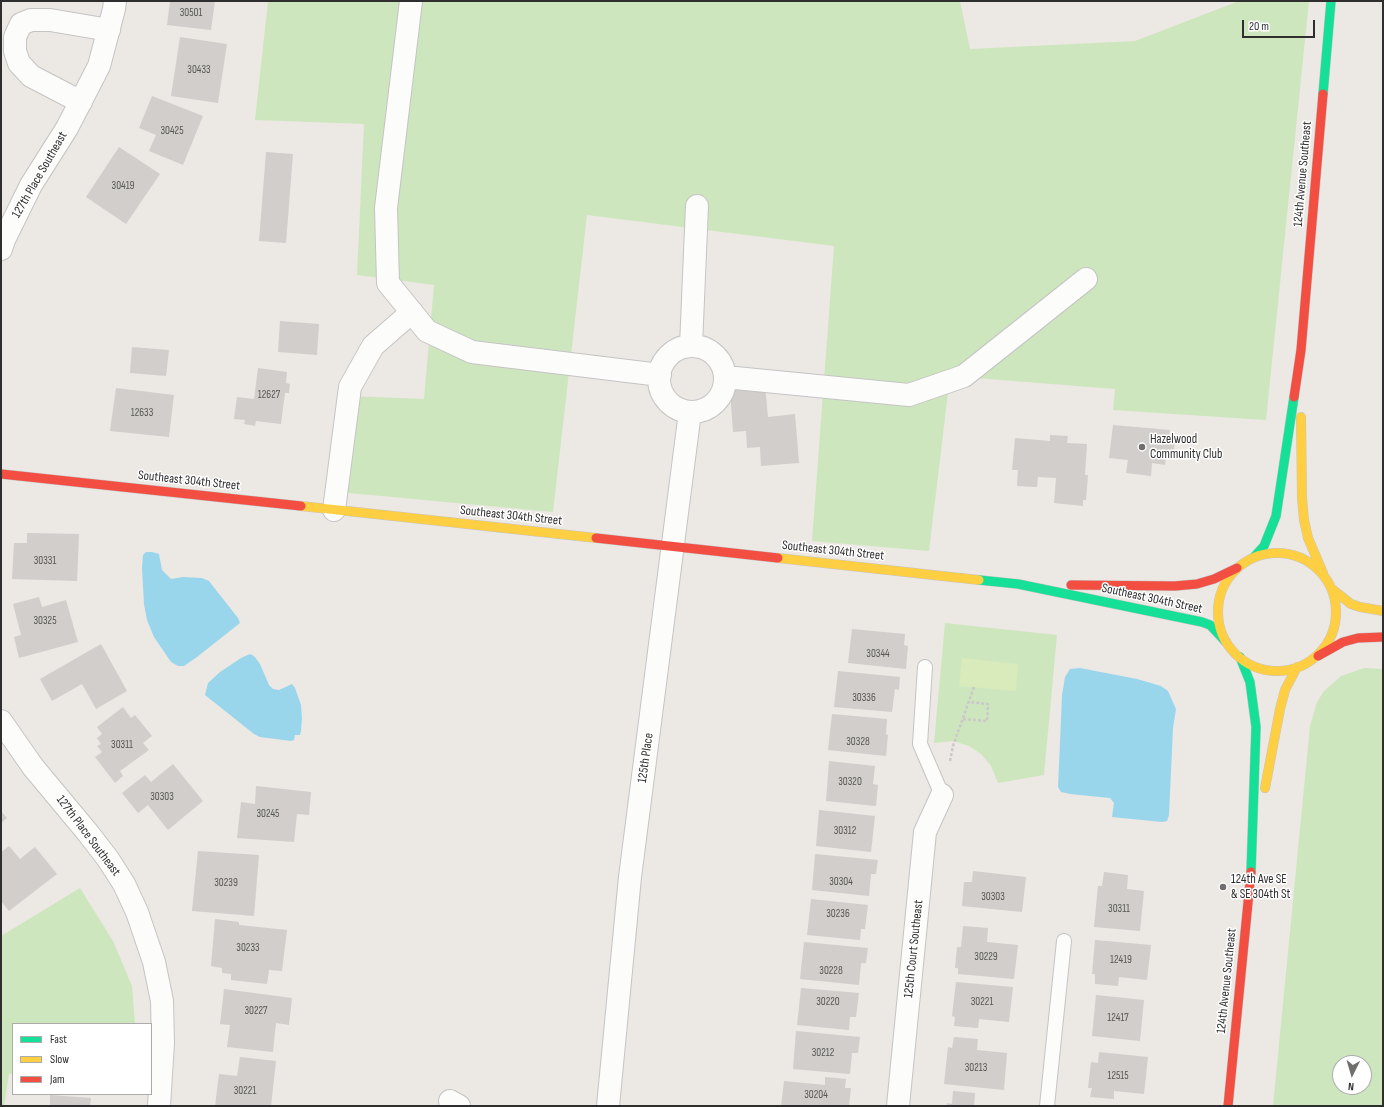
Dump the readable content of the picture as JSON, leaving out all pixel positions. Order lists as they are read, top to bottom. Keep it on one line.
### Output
{"streets":{"street":["124th Avenue Southeast","127th Place Southeast","Southeast 304th Street","125th Place","125th Court Southeast"]},"crossings":[["124th Avenue Southeast","Southeast 304th Street"],["Southeast 304th Street","125th Place"]],"places":["Hazelwood Community Club","124th Ave SE & SE 304th St"],"house_numbers":["30501","30433","30425","30419","12627","12633","30331","30325","30344","30336","30328","30311","30320","30303","30245","30312","30304","30239","30303","30311","30236","30233","30229","12419","30228","30220","30221","30227","12417","30212","30213","12515","30221","30204"],"legend":["Fast","Slow","Jam"],"scale_bar":"20 m","north":"bottom"}
